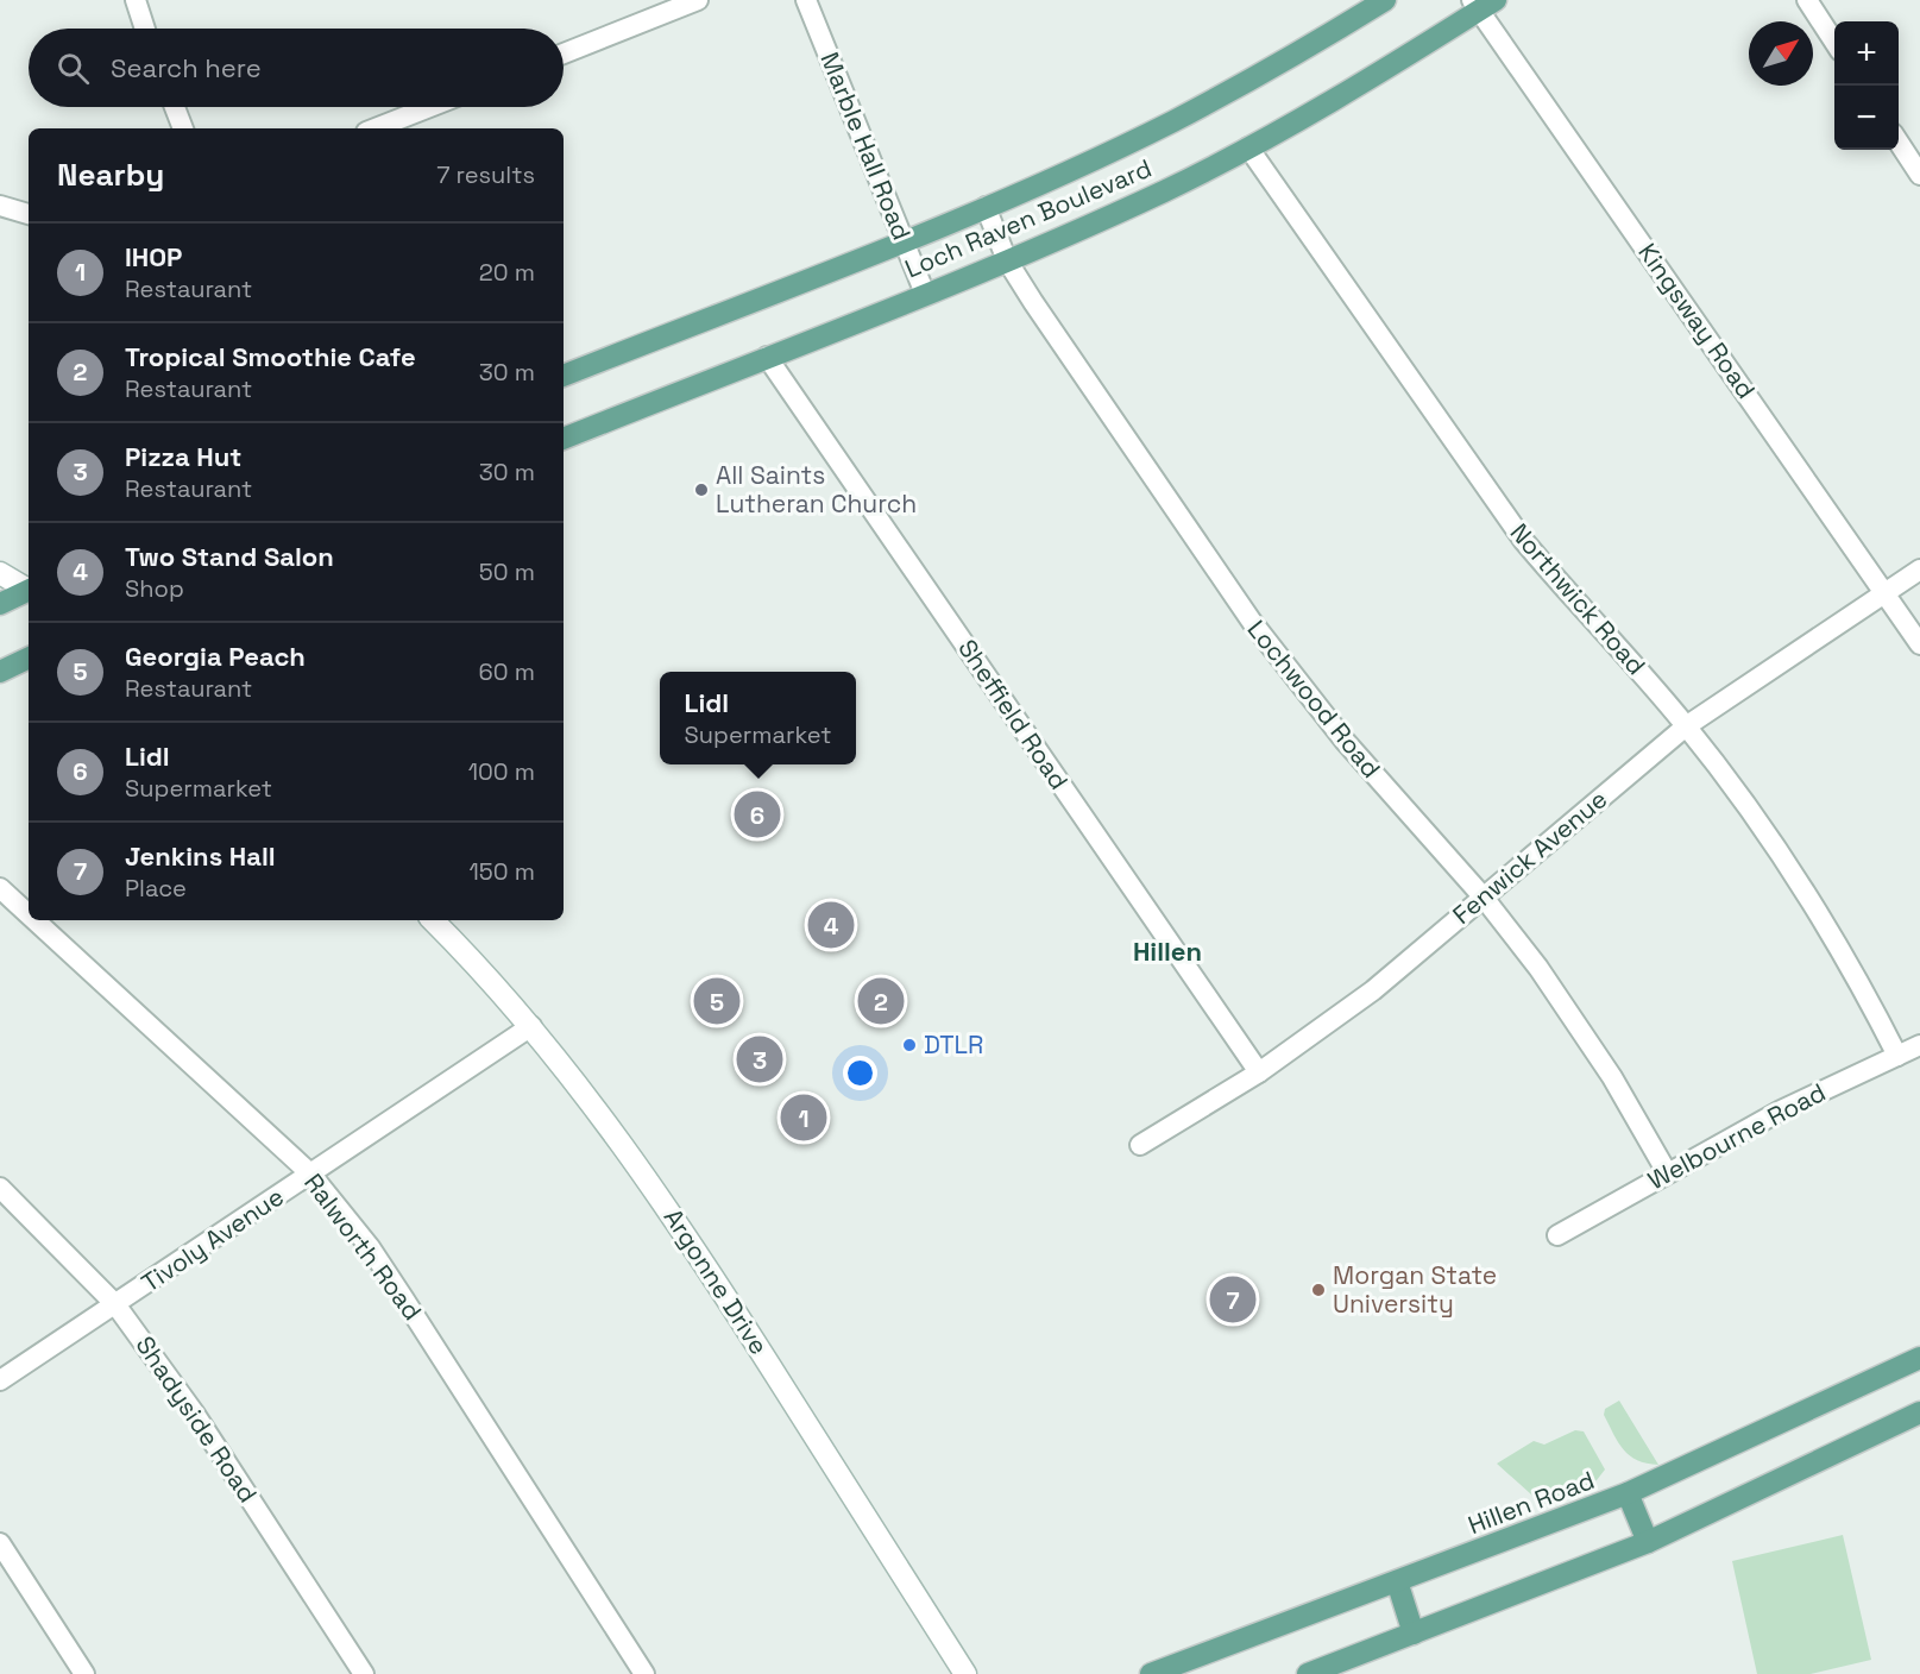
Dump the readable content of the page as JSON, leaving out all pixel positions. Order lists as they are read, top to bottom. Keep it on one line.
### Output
{"streets":{"main road":["Loch Raven Boulevard","Argonne Drive","Hillen Road"],"street":["Marble Hall Road","Kingsway Road","Northwick Road","Lochwood Road","Sheffield Road","Fenwick Avenue","Welbourne Road","Tivoly Avenue","Ralworth Road","Shadyside Road"]},"crossings":[["Marble Hall Road","Loch Raven Boulevard"],["Loch Raven Boulevard","Kingsway Road"],["Loch Raven Boulevard","Northwick Road"],["Loch Raven Boulevard","Lochwood Road"],["Loch Raven Boulevard","Sheffield Road"],["Kingsway Road","Fenwick Avenue"],["Northwick Road","Fenwick Avenue"],["Northwick Road","Welbourne Road"],["Lochwood Road","Fenwick Avenue"],["Lochwood Road","Welbourne Road"],["Sheffield Road","Fenwick Avenue"],["Tivoly Avenue","Ralworth Road"],["Tivoly Avenue","Argonne Drive"],["Tivoly Avenue","Shadyside Road"]],"districts":["Hillen"],"places":["All Saints Lutheran Church","DTLR","Morgan State University"],"north":"top right","page":{"map_buttons":["+","−"],"search":"Search here","heading":["Nearby","7 results"],"list":[{"mark":"1","name":"IHOP","note":"Restaurant","value":"20 m"},{"mark":"2","name":"Tropical Smoothie Cafe","note":"Restaurant","value":"30 m"},{"mark":"3","name":"Pizza Hut","note":"Restaurant","value":"30 m"},{"mark":"4","name":"Two Stand Salon","note":"Shop","value":"50 m"},{"mark":"5","name":"Georgia Peach","note":"Restaurant","value":"60 m"},{"mark":"6","name":"Lidl","note":"Supermarket","value":"100 m"},{"mark":"7","name":"Jenkins Hall","note":"Place","value":"150 m"}],"popup":["Lidl","Supermarket"],"pins":["6","4","2","5","3","1","7"]}}
